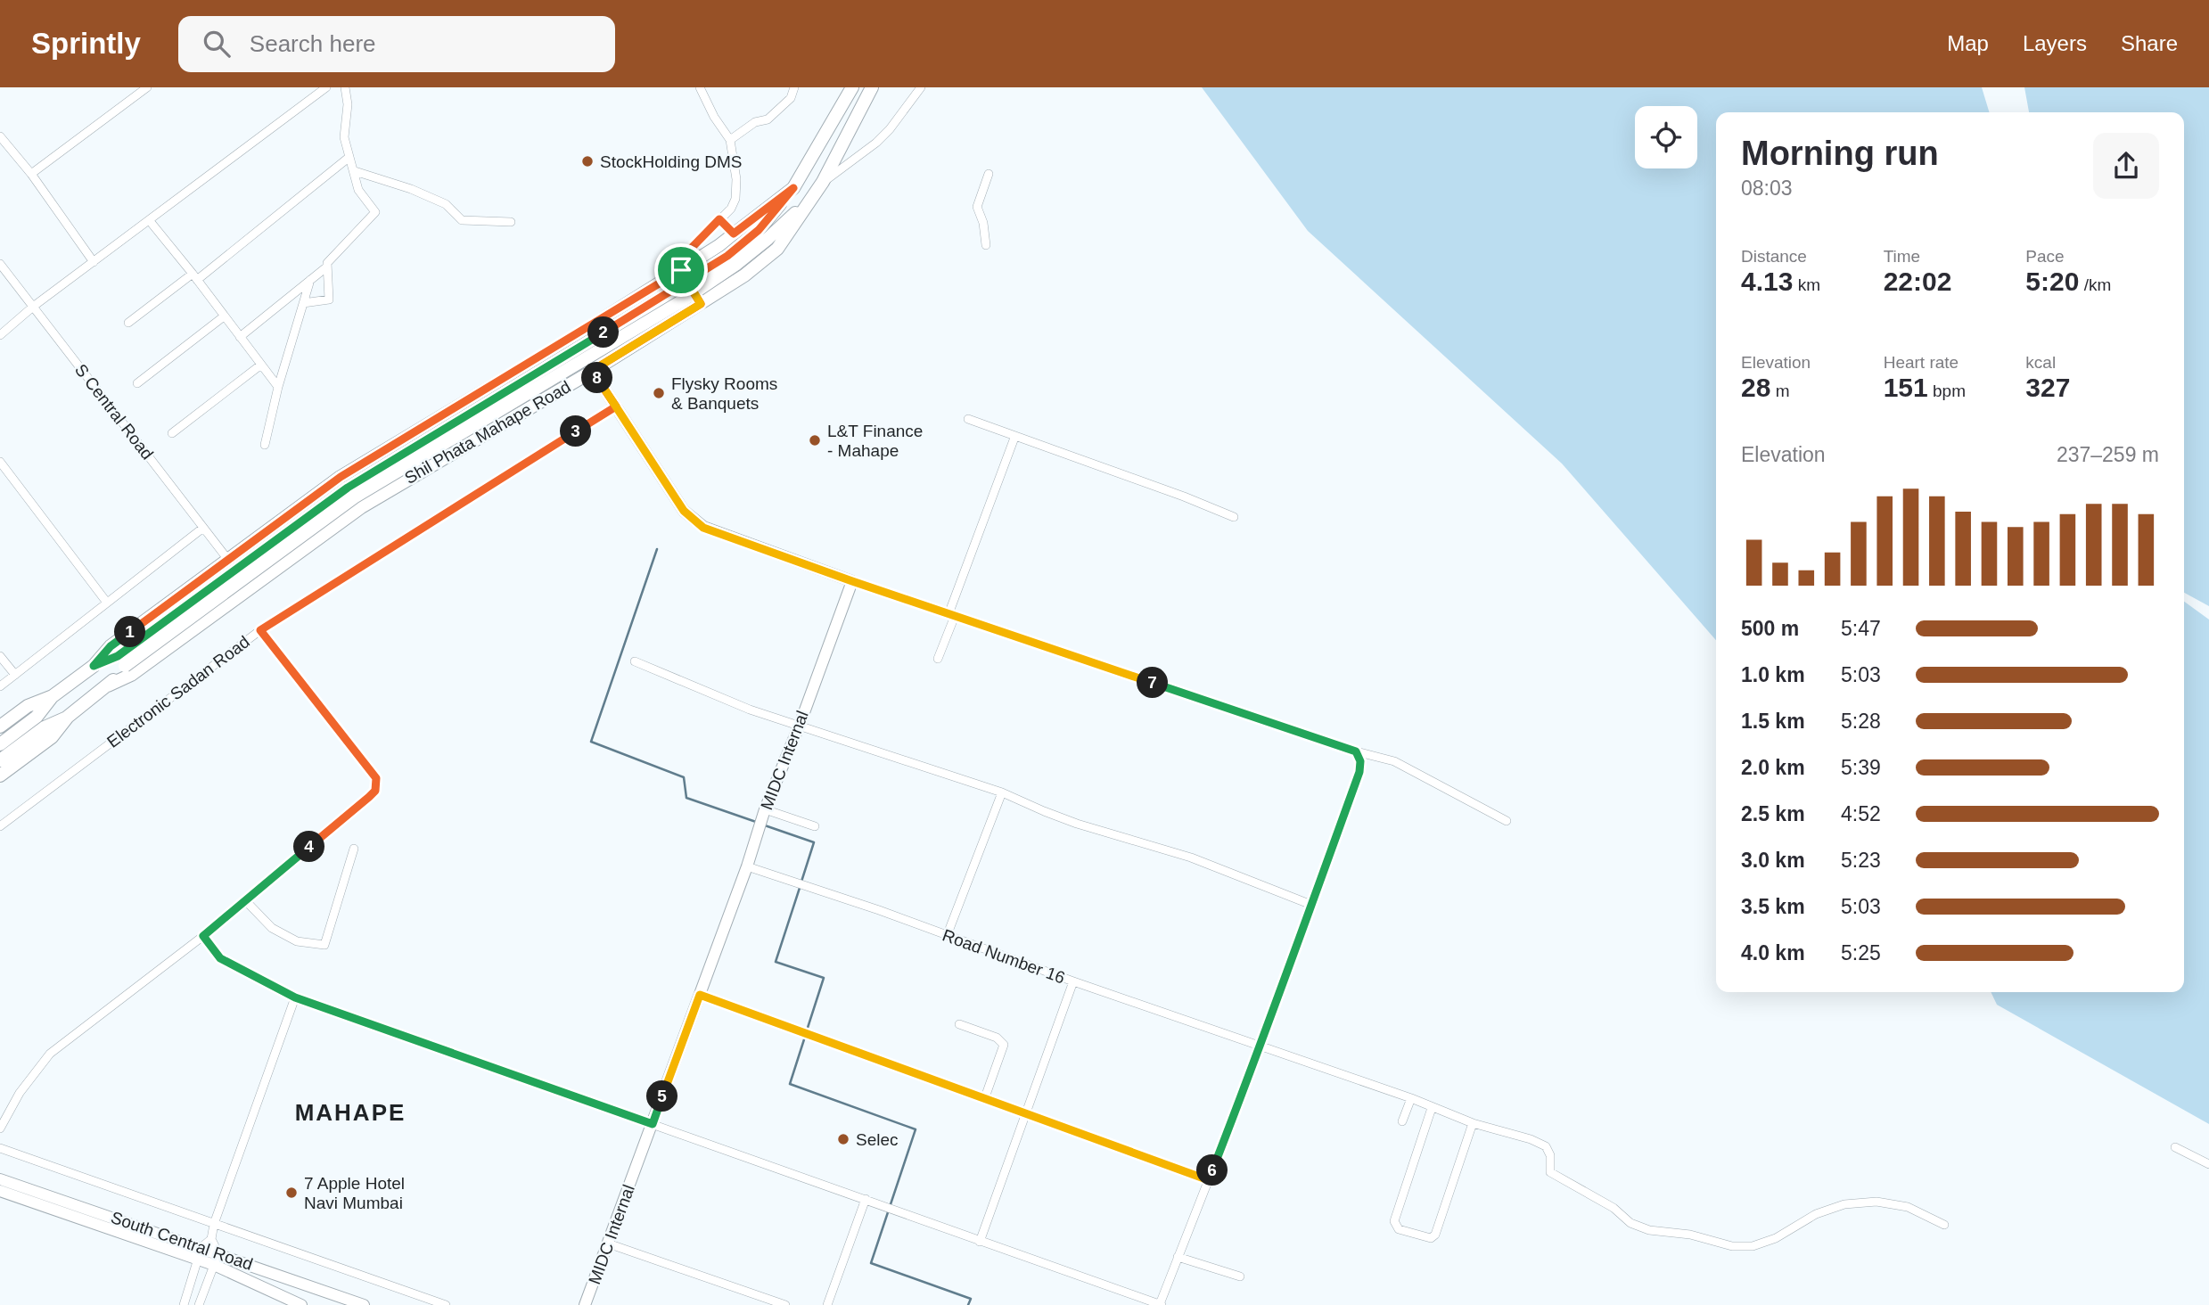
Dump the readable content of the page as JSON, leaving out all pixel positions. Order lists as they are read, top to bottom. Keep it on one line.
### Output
{"streets":{"main road":["Shil Phata Mahape Road"],"street":["S Central Road","Electronic Sadan Road","MIDC Internal","Road Number 16","South Central Road"]},"crossings":[["S Central Road","Shil Phata Mahape Road"],["MIDC Internal","Road Number 16"]],"districts":["MAHAPE"],"places":["StockHolding DMS","Flysky Rooms & Banquets","L&T Finance - Mahape","Selec","7 Apple Hotel Navi Mumbai"],"page":{"header":"Sprintly","search":"Search here","nav":["Map","Layers","Share"],"heading":["Morning run","08:03"],"stats":[["Distance","4.13 km"],["Time","22:02"],["Pace","5:20 /km"],["Elevation","28 m"],["Heart rate","151 bpm"],["kcal","327"]],"pins":["2","8","3","1","7","4","5","6"],"chart":["Elevation","237–259 m"],"list":[{"name":"500 m","note":"5:47"},{"name":"1.0 km","note":"5:03"},{"name":"1.5 km","note":"5:28"},{"name":"2.0 km","note":"5:39"},{"name":"2.5 km","note":"4:52"},{"name":"3.0 km","note":"5:23"},{"name":"3.5 km","note":"5:03"},{"name":"4.0 km","note":"5:25"}]}}
